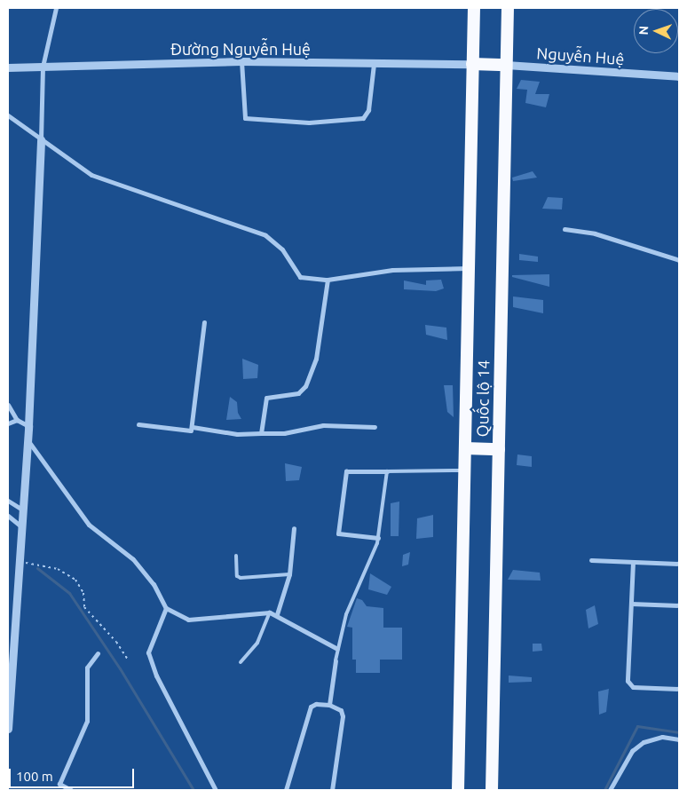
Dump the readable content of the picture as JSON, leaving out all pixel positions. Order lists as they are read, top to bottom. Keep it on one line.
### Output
{"streets":{"highway":["Quốc lộ 14"],"street":["Đường Nguyễn Huệ","Nguyễn Huệ"]},"crossings":[["Đường Nguyễn Huệ","Quốc lộ 14"],["Nguyễn Huệ","Quốc lộ 14"]],"scale_bar":"100 m","north":"left"}
